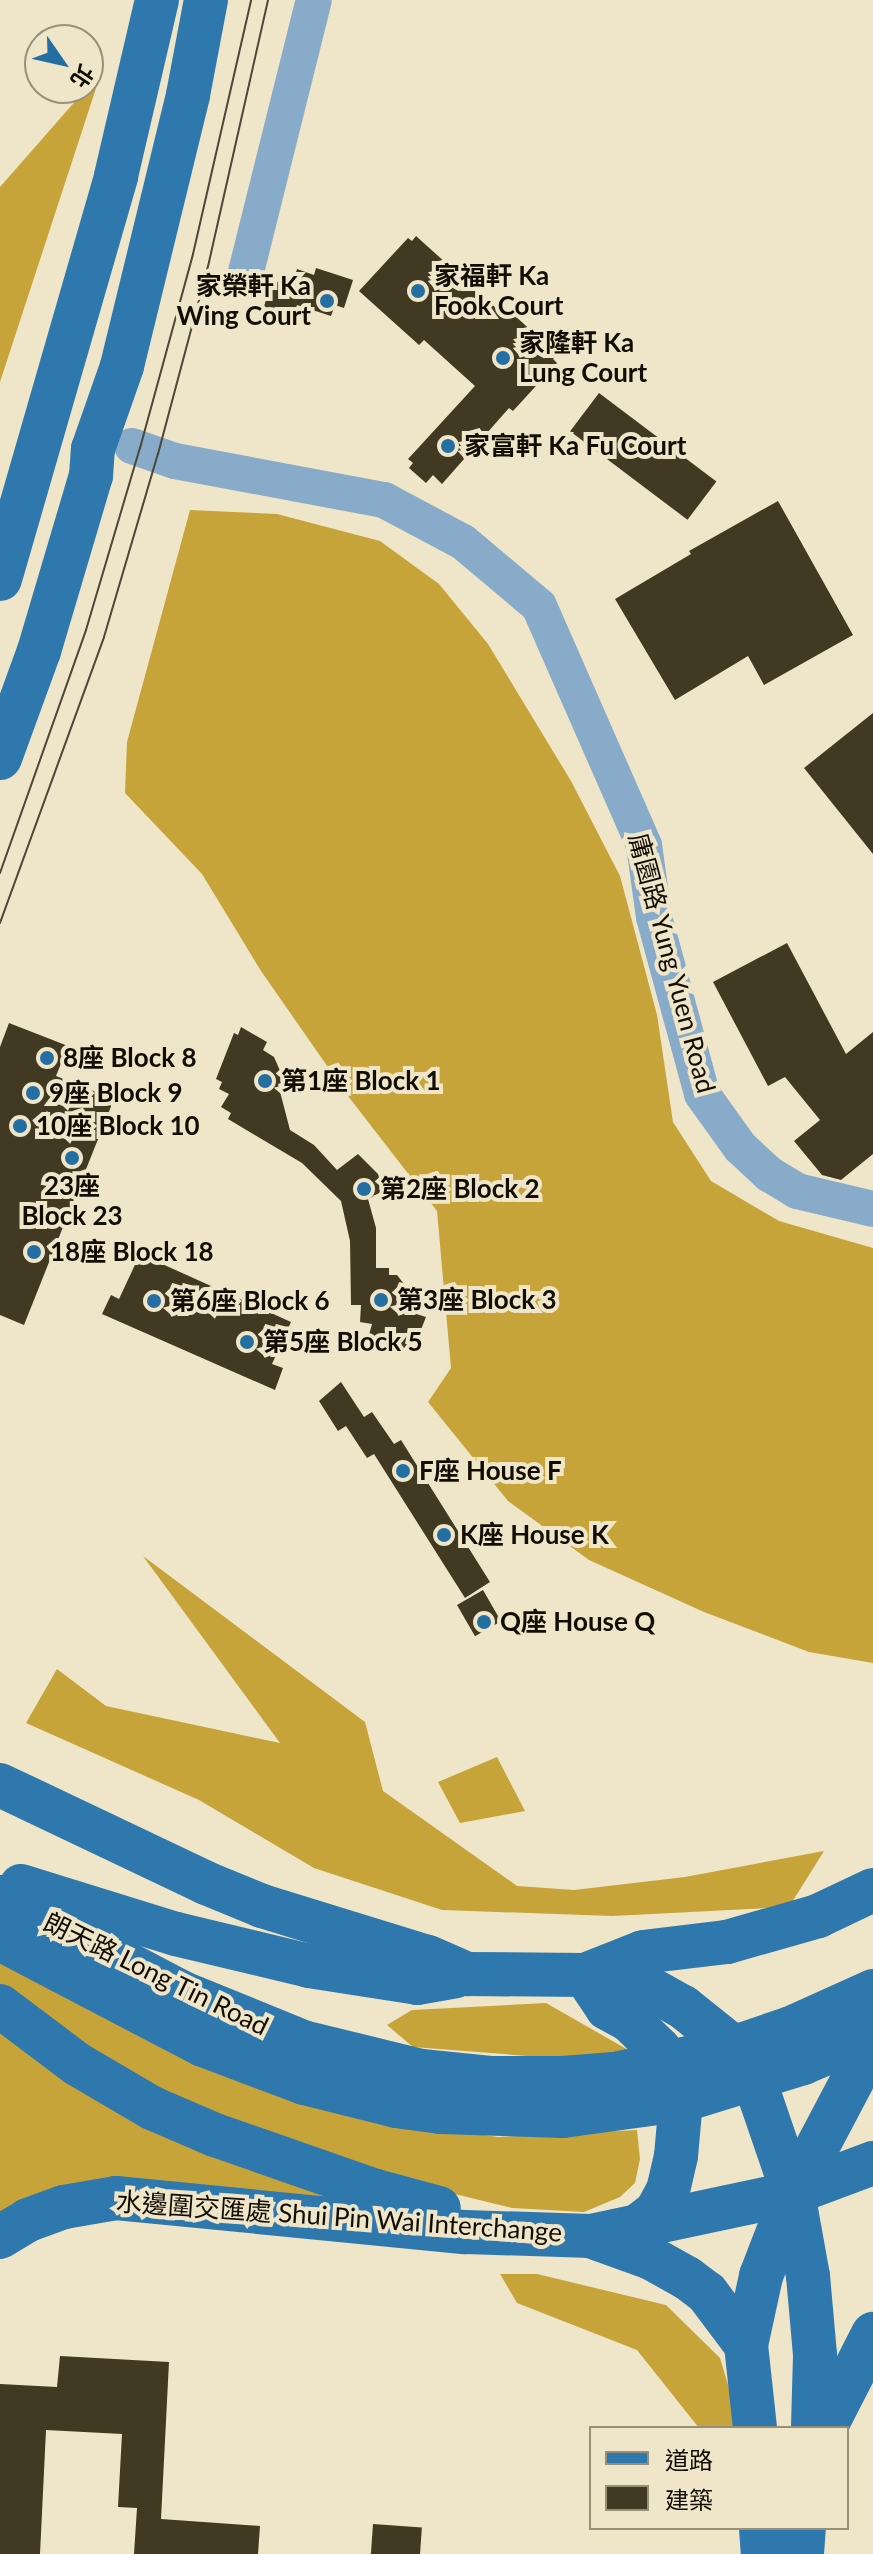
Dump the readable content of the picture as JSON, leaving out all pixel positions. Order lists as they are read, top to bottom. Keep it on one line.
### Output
{"streets":{"main road":["朗天路 Long Tin Road","水邊圍交匯處 Shui Pin Wai Interchange"],"street":["庸園路 Yung Yuen Road"]},"places":["家福軒 Ka Fook Court","家榮軒 Ka Wing Court","家隆軒 Ka Lung Court","家富軒 Ka Fu Court","8座 Block 8","第1座 Block 1","9座 Block 9","10座 Block 10","23座 Block 23","第2座 Block 2","18座 Block 18","第3座 Block 3","第6座 Block 6","第5座 Block 5","F座 House F","K座 House K","Q座 House Q"],"legend":["道路","建築"],"north":"bottom right"}
